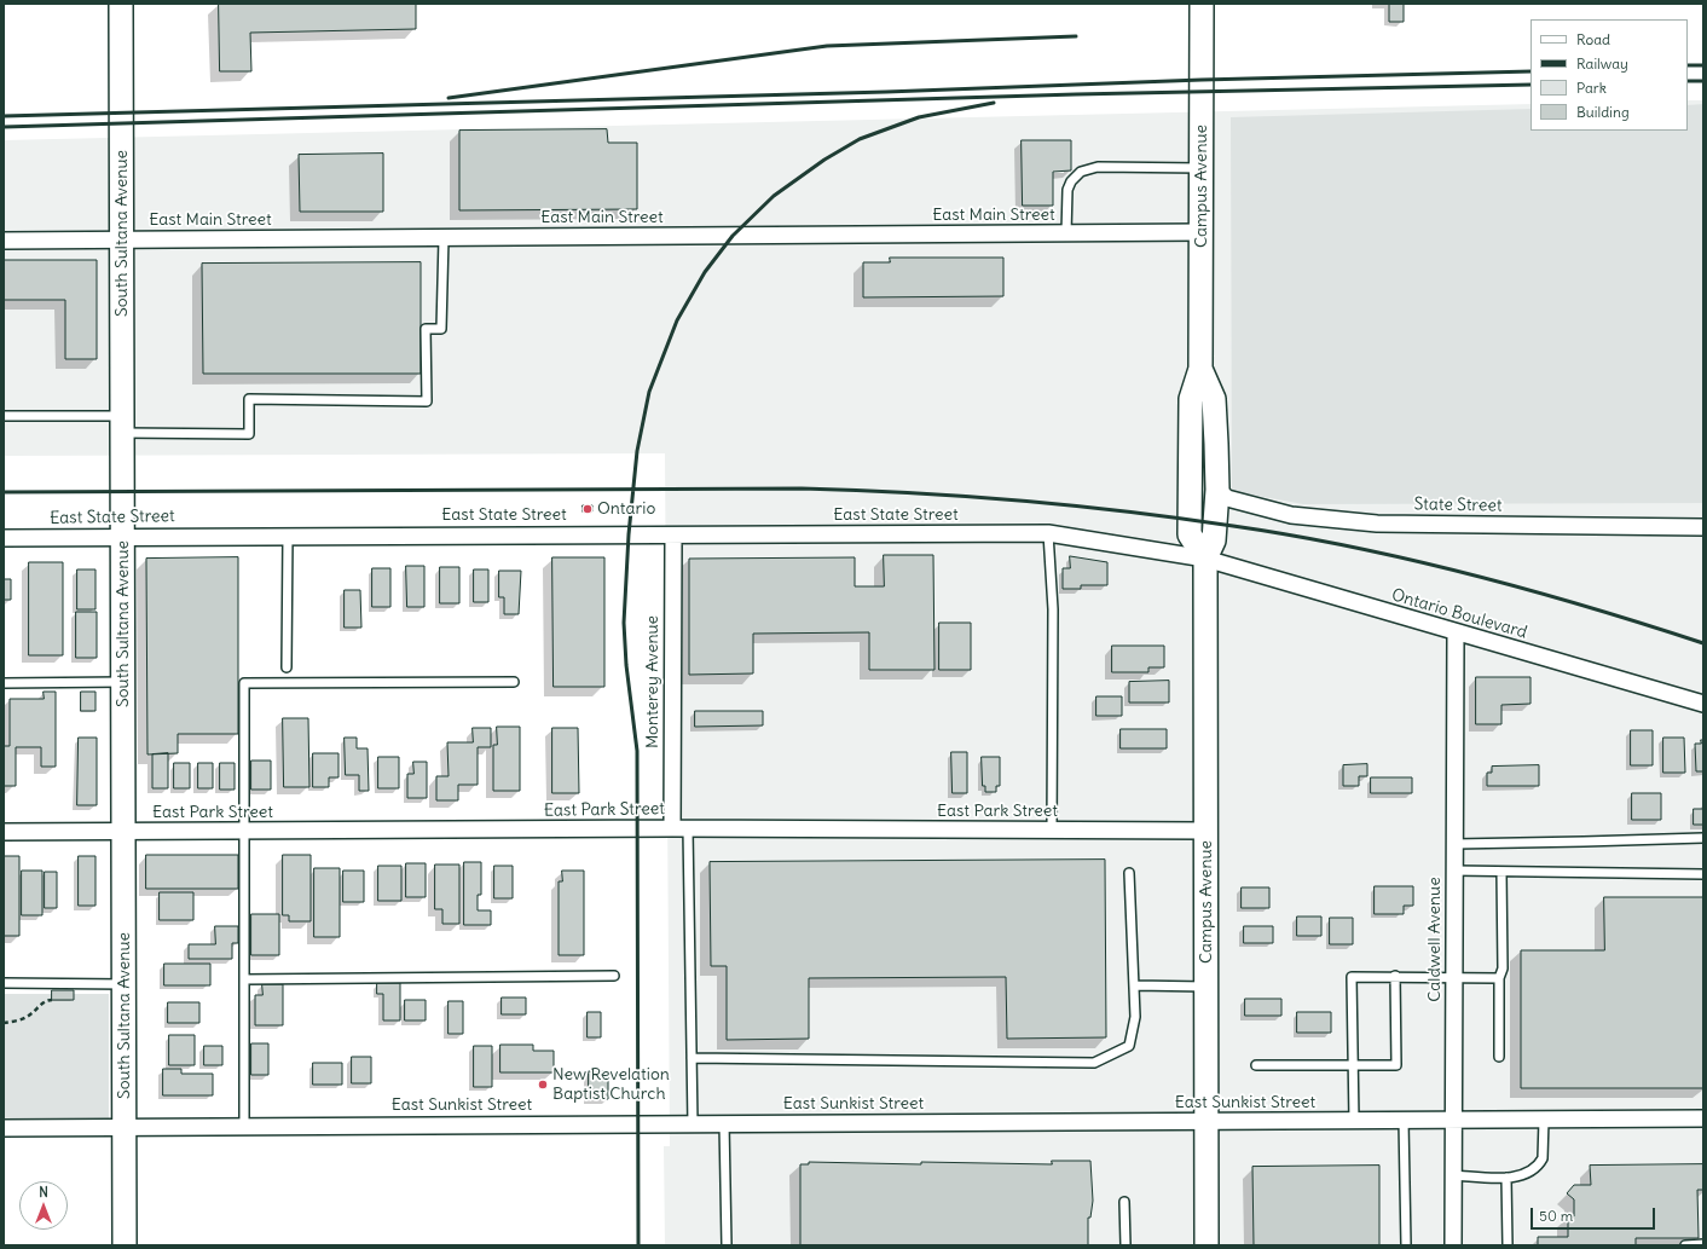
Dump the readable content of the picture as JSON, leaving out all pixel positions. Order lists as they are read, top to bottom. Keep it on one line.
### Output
{"streets":{"street":["Campus Avenue","East Main Street","South Sultana Avenue","State Street","East State Street","Ontario Boulevard","Monterey Avenue","East Park Street","Caldwell Avenue","East Sunkist Street"]},"crossings":[["Campus Avenue","East Main Street"],["Campus Avenue","State Street"],["Campus Avenue","East State Street"],["Campus Avenue","Ontario Boulevard"],["Campus Avenue","East Park Street"],["Campus Avenue","East Sunkist Street"],["East Main Street","South Sultana Avenue"],["South Sultana Avenue","East State Street"],["South Sultana Avenue","East Park Street"],["South Sultana Avenue","East Sunkist Street"],["East State Street","Ontario Boulevard"],["East State Street","Monterey Avenue"],["Ontario Boulevard","Caldwell Avenue"],["Monterey Avenue","East Park Street"],["Caldwell Avenue","East Sunkist Street"]],"places":["Ontario","New Revelation Baptist Church"],"legend":["Road","Railway","Park","Building"],"scale_bar":"50 m","north":"top"}
